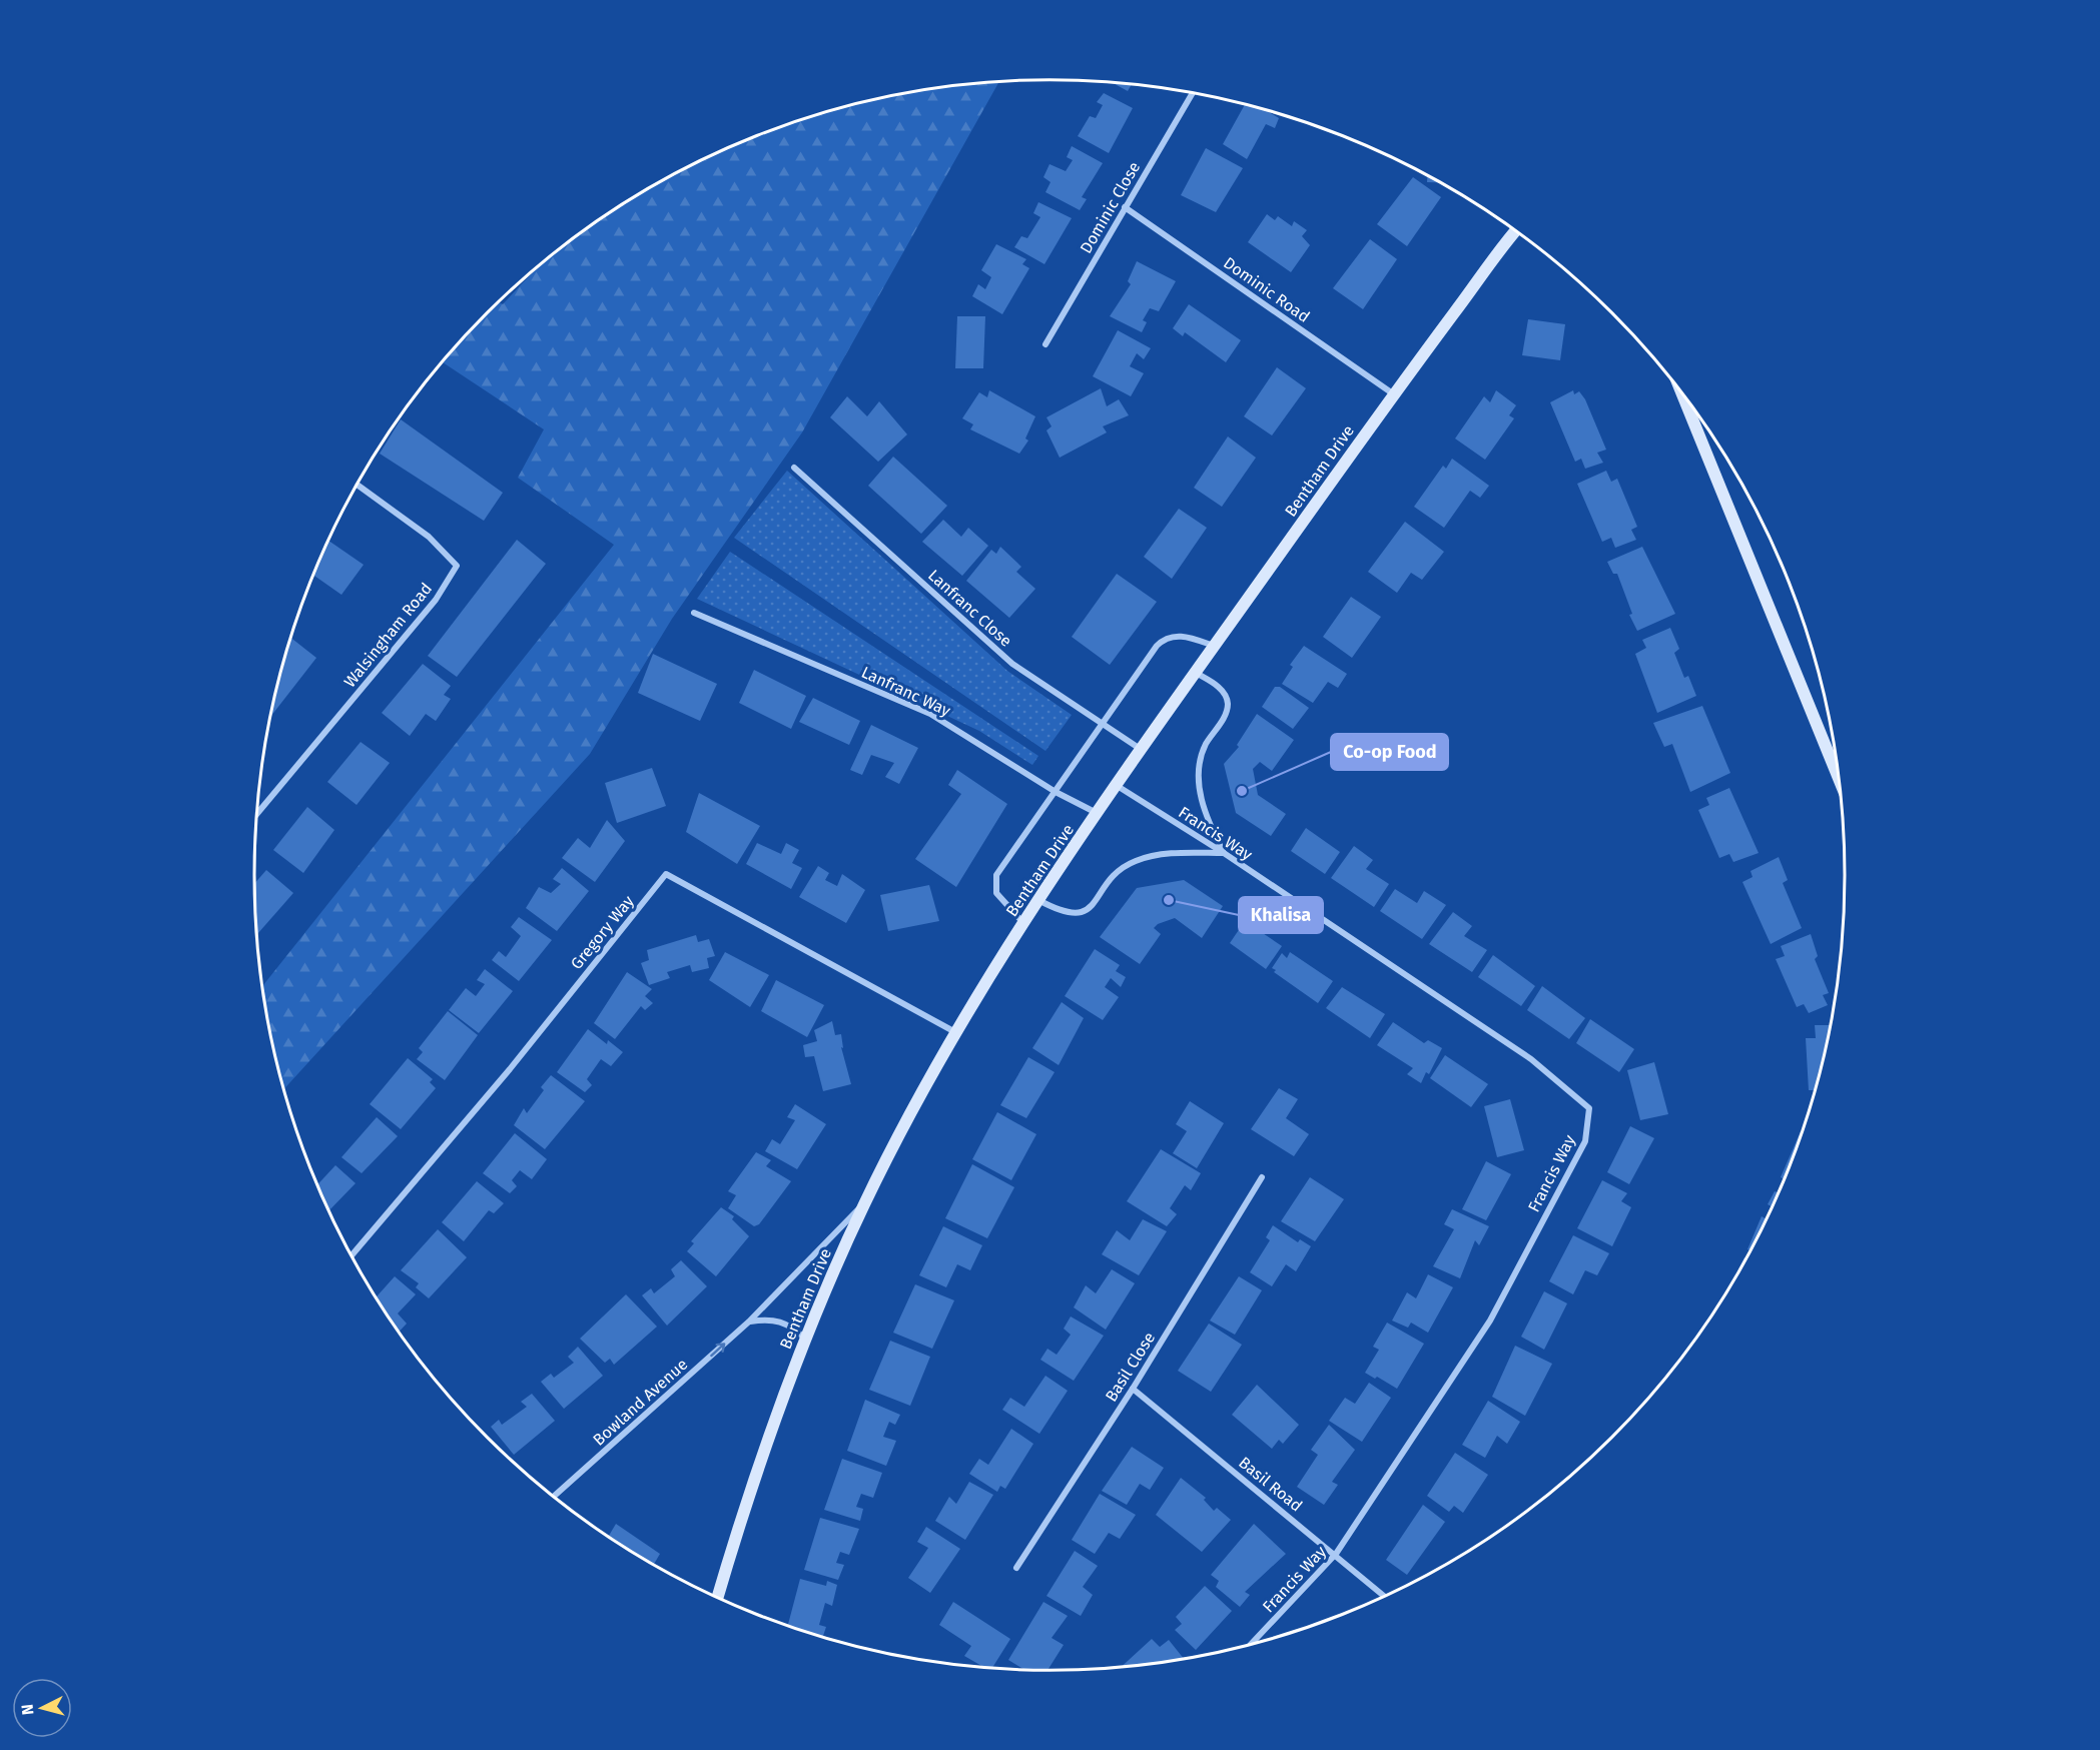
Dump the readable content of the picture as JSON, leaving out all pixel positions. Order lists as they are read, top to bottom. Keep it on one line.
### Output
{"streets":{"street":["Dominic Close","Dominic Road","Bentham Drive","Lanfranc Close","Walsingham Road","Lanfranc Way","Francis Way","Gregory Way","Basil Close","Bowland Avenue","Basil Road"]},"crossings":[["Dominic Close","Dominic Road"],["Dominic Road","Bentham Drive"],["Bentham Drive","Lanfranc Close"],["Bentham Drive","Lanfranc Way"],["Bentham Drive","Francis Way"],["Bentham Drive","Gregory Way"],["Bentham Drive","Bowland Avenue"],["Francis Way","Basil Road"],["Basil Close","Basil Road"]],"one_way":["Bowland Avenue"],"places":["Co-op Food","Khalisa"],"north":"left"}
